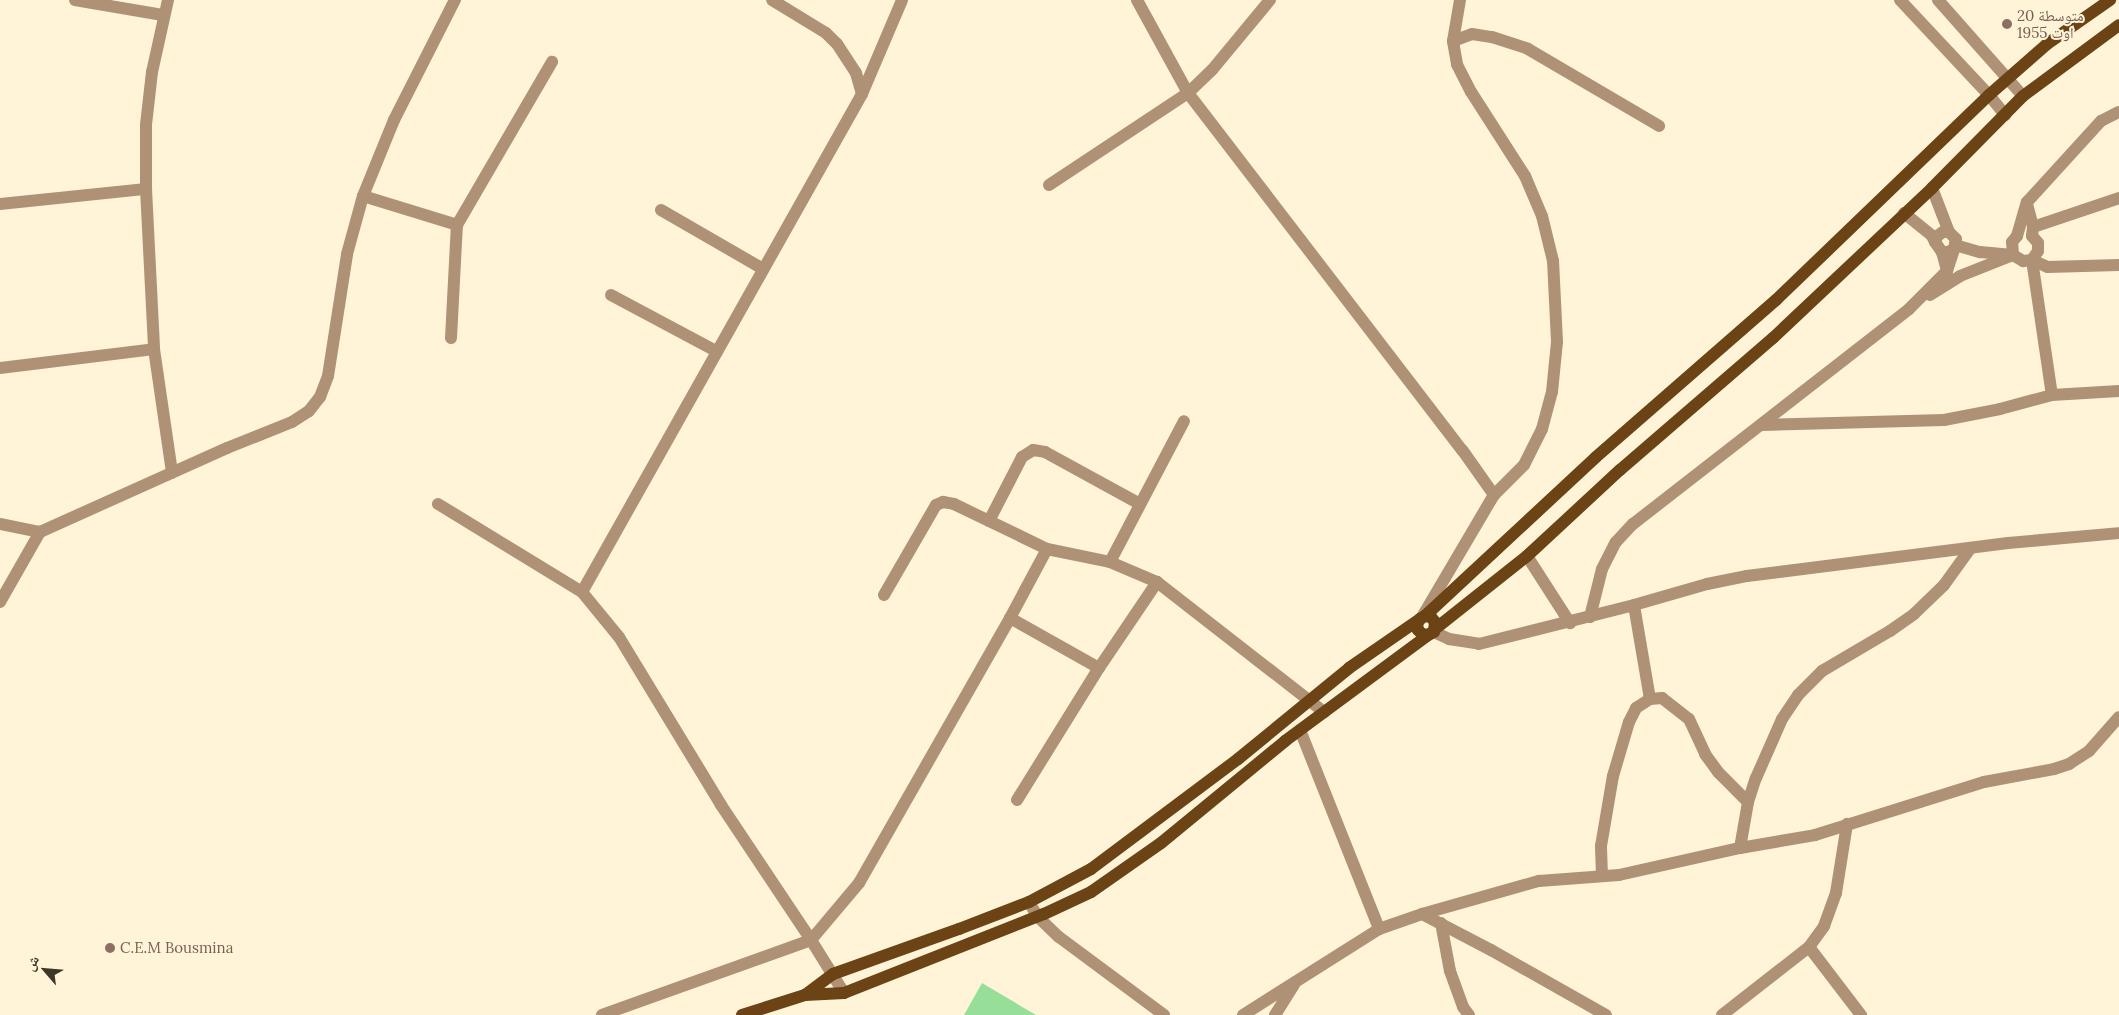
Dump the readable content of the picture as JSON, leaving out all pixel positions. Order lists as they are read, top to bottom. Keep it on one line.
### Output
{"places":["متوسطة 20 اوت 1955","C.E.M Bousmina"],"north":"top left"}
